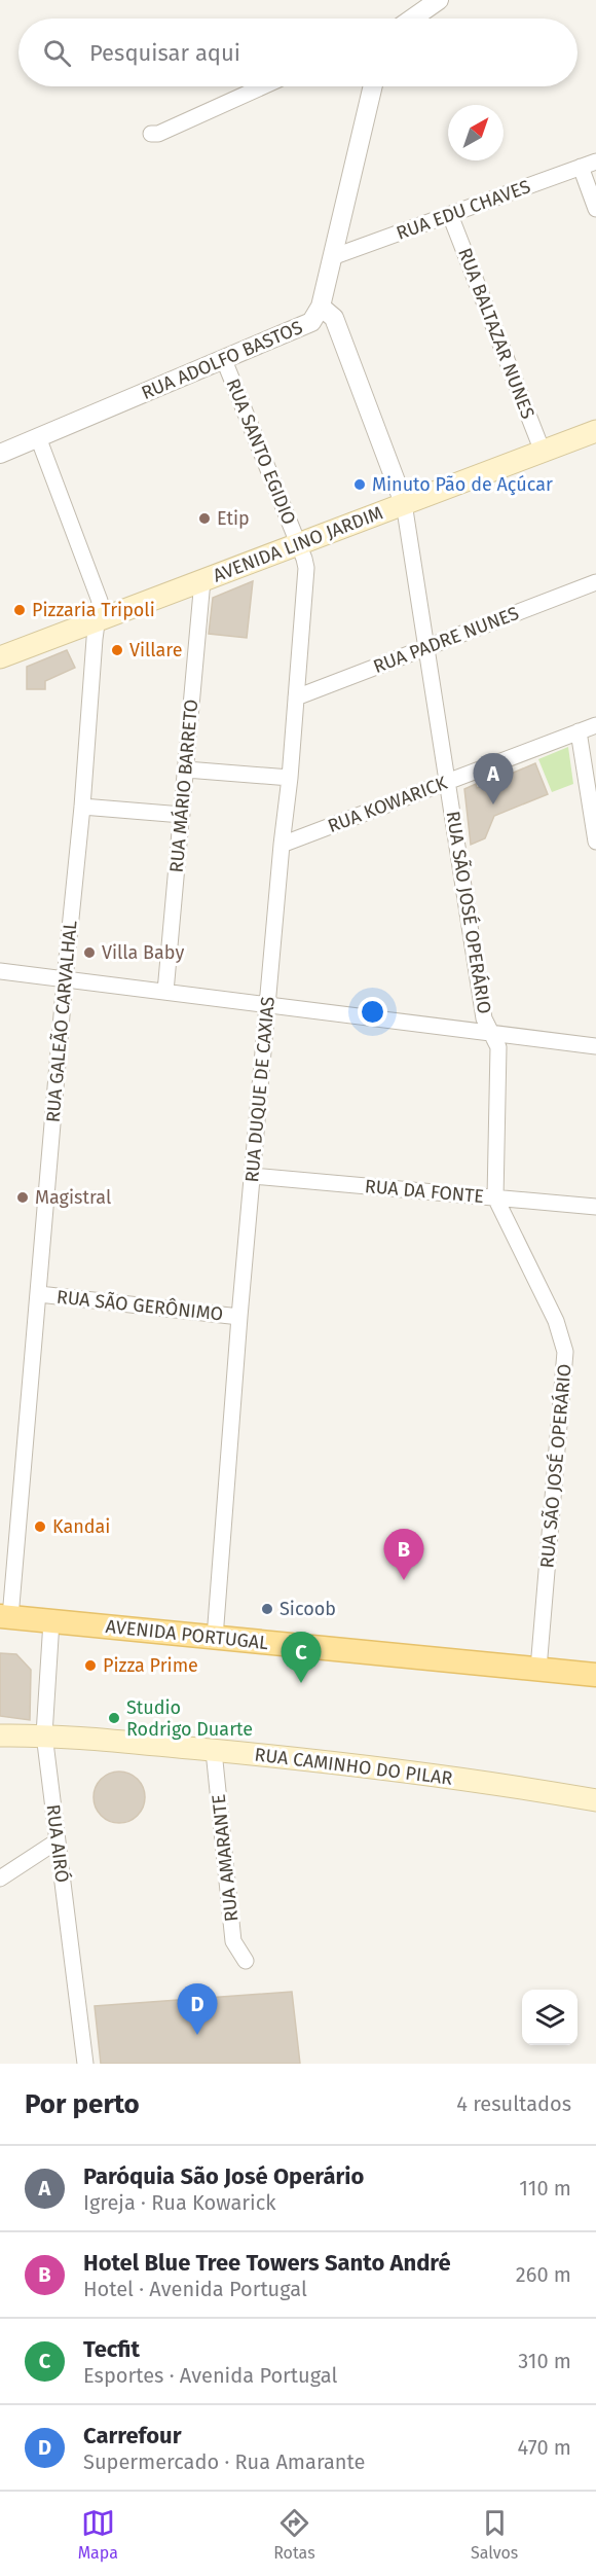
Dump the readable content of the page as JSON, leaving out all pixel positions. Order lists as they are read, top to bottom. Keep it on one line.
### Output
{"streets":{"main road":["AVENIDA LINO JARDIM","AVENIDA PORTUGAL","RUA CAMINHO DO PILAR"],"street":["RUA EDU CHAVES","RUA BALTAZAR NUNES","RUA ADOLFO BASTOS","RUA SANTO EGIDIO","RUA PADRE NUNES","RUA MÁRIO BARRETO","RUA KOWARICK","RUA SÃO JOSÉ OPERÁRIO","RUA GALEÃO CARVALHAL","RUA DUQUE DE CAXIAS","RUA DA FONTE","RUA SÃO GERÔNIMO","RUA AIRÓ","RUA AMARANTE"]},"crossings":[["RUA EDU CHAVES","RUA BALTAZAR NUNES"],["RUA EDU CHAVES","RUA ADOLFO BASTOS"],["RUA BALTAZAR NUNES","AVENIDA LINO JARDIM"],["RUA ADOLFO BASTOS","RUA SANTO EGIDIO"],["RUA ADOLFO BASTOS","RUA SÃO JOSÉ OPERÁRIO"],["RUA ADOLFO BASTOS","RUA GALEÃO CARVALHAL"],["RUA SANTO EGIDIO","AVENIDA LINO JARDIM"],["RUA SANTO EGIDIO","RUA DUQUE DE CAXIAS"],["AVENIDA LINO JARDIM","RUA MÁRIO BARRETO"],["AVENIDA LINO JARDIM","RUA SÃO JOSÉ OPERÁRIO"],["AVENIDA LINO JARDIM","RUA GALEÃO CARVALHAL"],["AVENIDA LINO JARDIM","RUA DUQUE DE CAXIAS"],["RUA PADRE NUNES","RUA SÃO JOSÉ OPERÁRIO"],["RUA PADRE NUNES","RUA DUQUE DE CAXIAS"],["RUA KOWARICK","RUA SÃO JOSÉ OPERÁRIO"],["RUA KOWARICK","RUA DUQUE DE CAXIAS"],["RUA SÃO JOSÉ OPERÁRIO","RUA DA FONTE"],["RUA SÃO JOSÉ OPERÁRIO","AVENIDA PORTUGAL"],["RUA GALEÃO CARVALHAL","RUA SÃO GERÔNIMO"],["RUA GALEÃO CARVALHAL","AVENIDA PORTUGAL"],["RUA DUQUE DE CAXIAS","RUA DA FONTE"],["RUA DUQUE DE CAXIAS","RUA SÃO GERÔNIMO"],["RUA DUQUE DE CAXIAS","AVENIDA PORTUGAL"],["AVENIDA PORTUGAL","RUA AIRÓ"],["RUA CAMINHO DO PILAR","RUA AIRÓ"],["RUA CAMINHO DO PILAR","RUA AMARANTE"]],"places":["Minuto Pão de Açúcar","Etip","Pizzaria Tripoli","Villare","Villa Baby","Magistral","Kandai","Sicoob","Pizza Prime","Studio Rodrigo Duarte"],"north":"top right","page":{"search":"Pesquisar aqui","pins":["A","B","C","D"],"heading":["Por perto","4 resultados"],"list":[{"mark":"A","name":"Paróquia São José Operário","note":"Igreja · Rua Kowarick","value":"110 m"},{"mark":"B","name":"Hotel Blue Tree Towers Santo André","note":"Hotel · Avenida Portugal","value":"260 m"},{"mark":"C","name":"Tecfit","note":"Esportes · Avenida Portugal","value":"310 m"},{"mark":"D","name":"Carrefour","note":"Supermercado · Rua Amarante","value":"470 m"}],"nav":["Mapa","Rotas","Salvos"]}}
